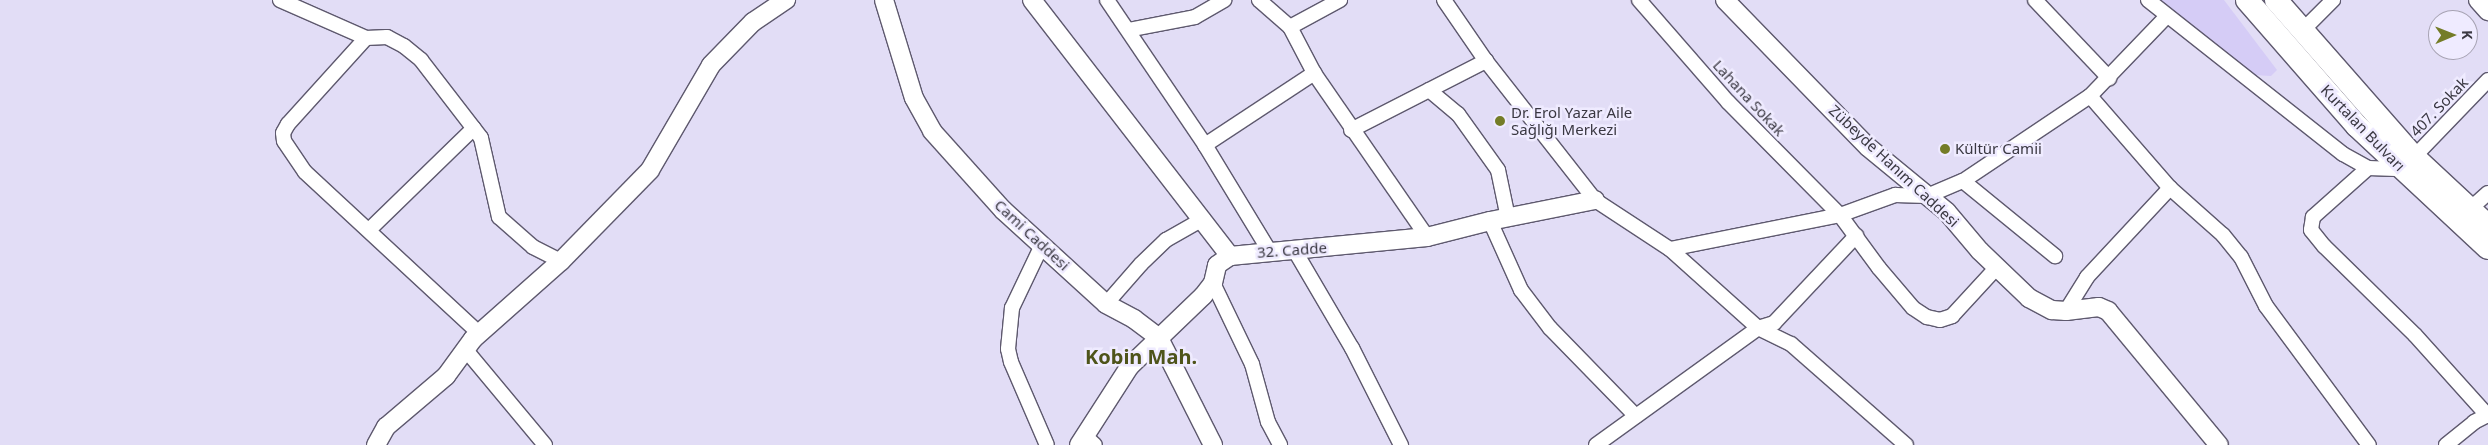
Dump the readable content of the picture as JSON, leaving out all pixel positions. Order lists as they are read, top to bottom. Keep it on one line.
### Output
{"streets":{"highway":["Kurtalan Bulvarı"],"street":["Lahana Sokak","407. Sokak","Zübeyde Hanım Caddesi","Cami Caddesi","32. Cadde"]},"crossings":[["Lahana Sokak","Zübeyde Hanım Caddesi"],["407. Sokak","Kurtalan Bulvarı"]],"districts":["Kobin Mah."],"places":["Dr. Erol Yazar Aile Sağlığı Merkezi","Kültür Camii"],"north":"right"}
